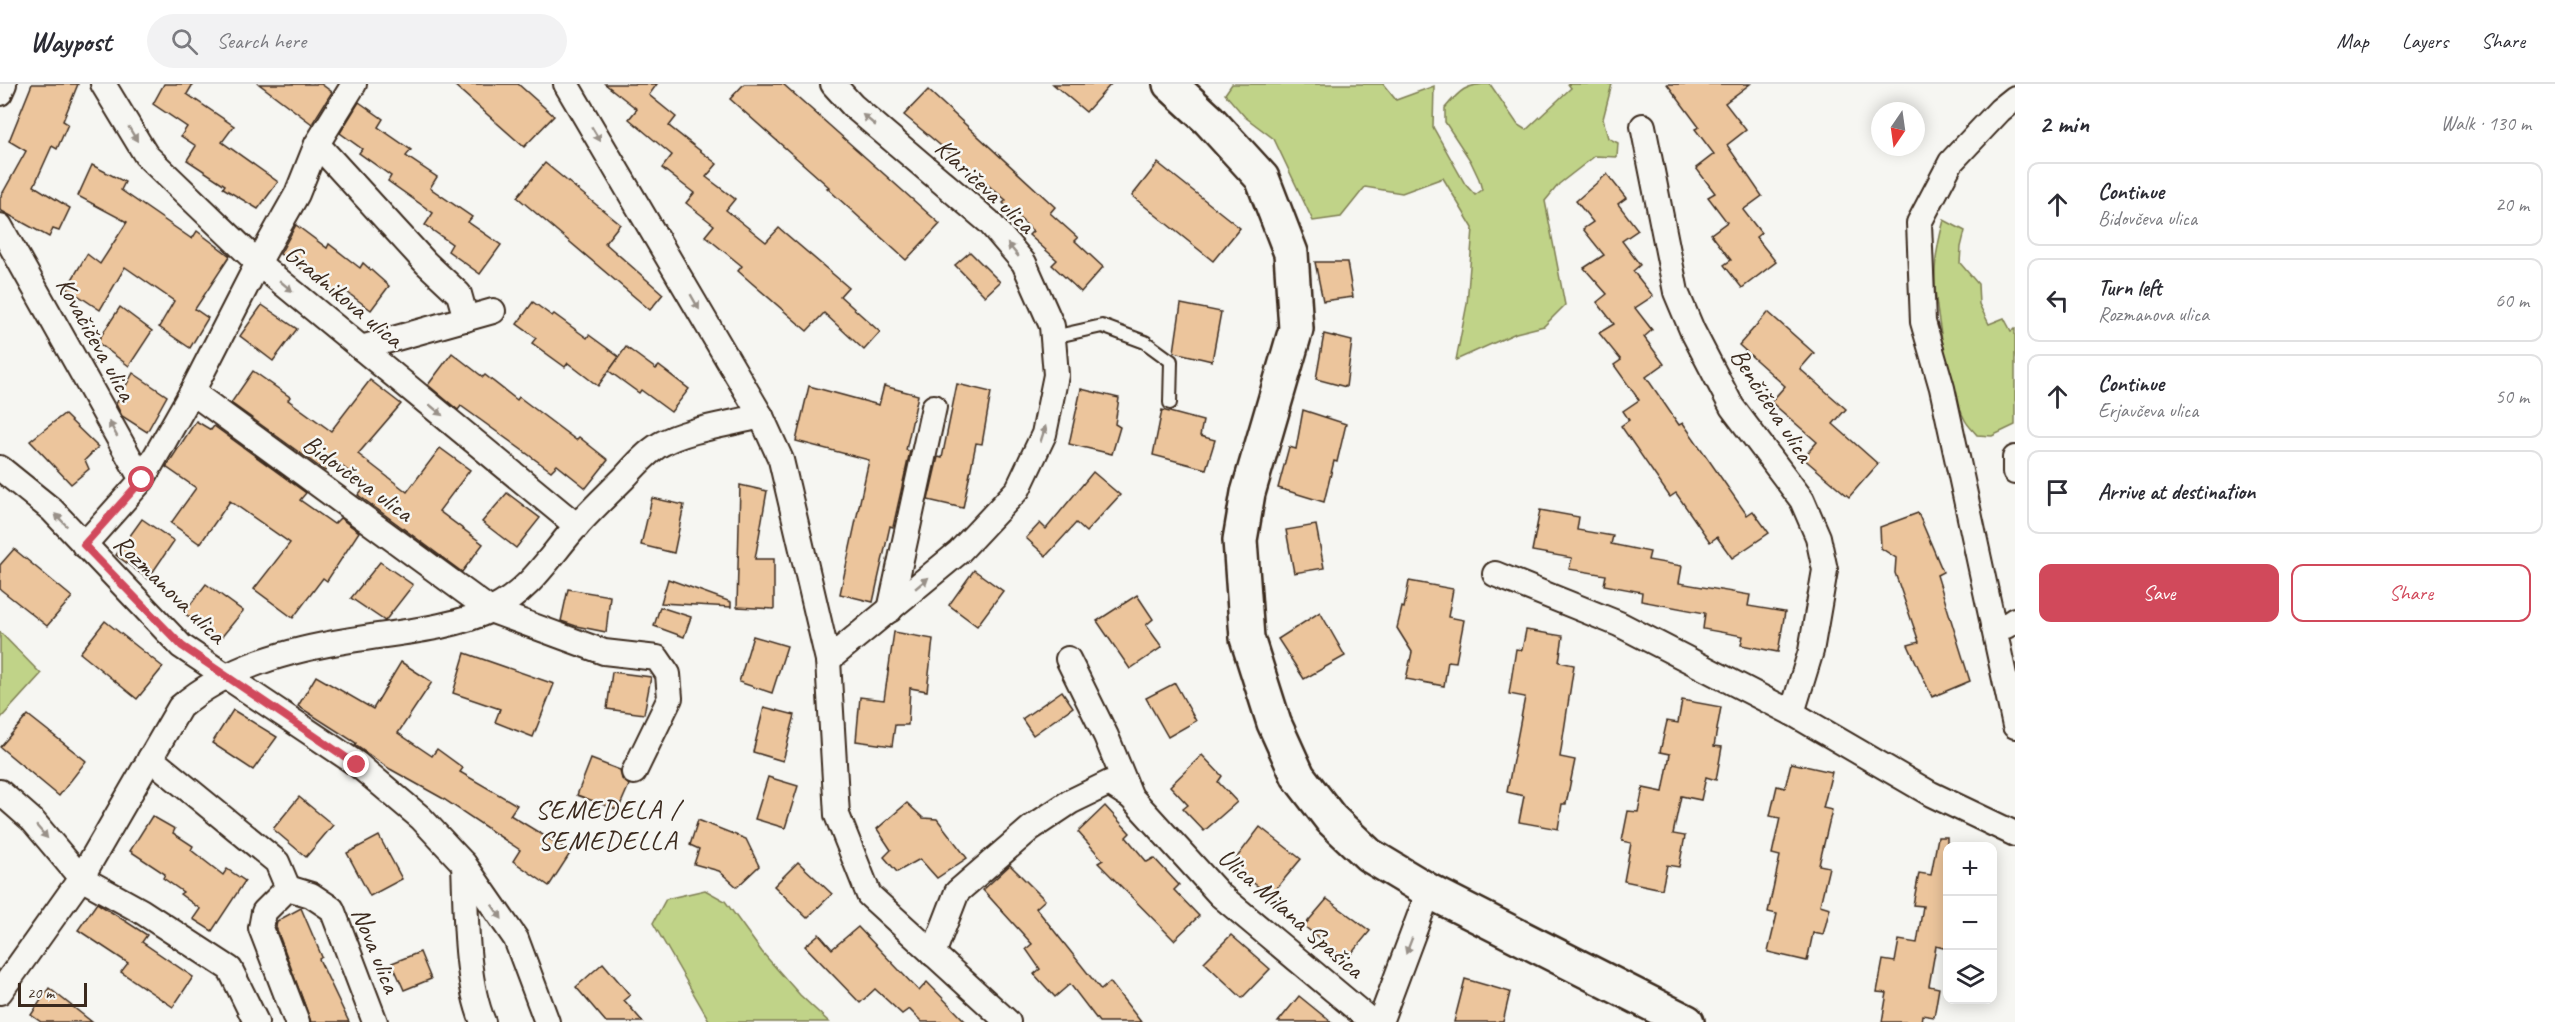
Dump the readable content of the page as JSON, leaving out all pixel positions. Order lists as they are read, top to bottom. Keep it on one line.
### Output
{"streets":{"street":["Klaričeva ulica","Gradnikova ulica","Kovačičeva ulica","Benčičeva ulica","Bidovčeva ulica","Rozmanova ulica","Ulica Milana Spašica","Nova ulica"]},"one_way":["Kovačičeva ulica"],"districts":["SEMEDELA / SEMEDELLA"],"scale_bar":"20 m","north":"bottom","page":{"header":"Waypost","search":"Search here","nav":["Map","Layers","Share"],"heading":["2 min","Walk · 130 m"],"list":[["Continue","Bidovčeva ulica","20 m"],["Turn left","Rozmanova ulica","60 m"],["Continue","Erjavčeva ulica","50 m"],"Arrive at destination"],"buttons":["Save","Share"],"map_buttons":["+","−"],"scale":"20 m"}}
